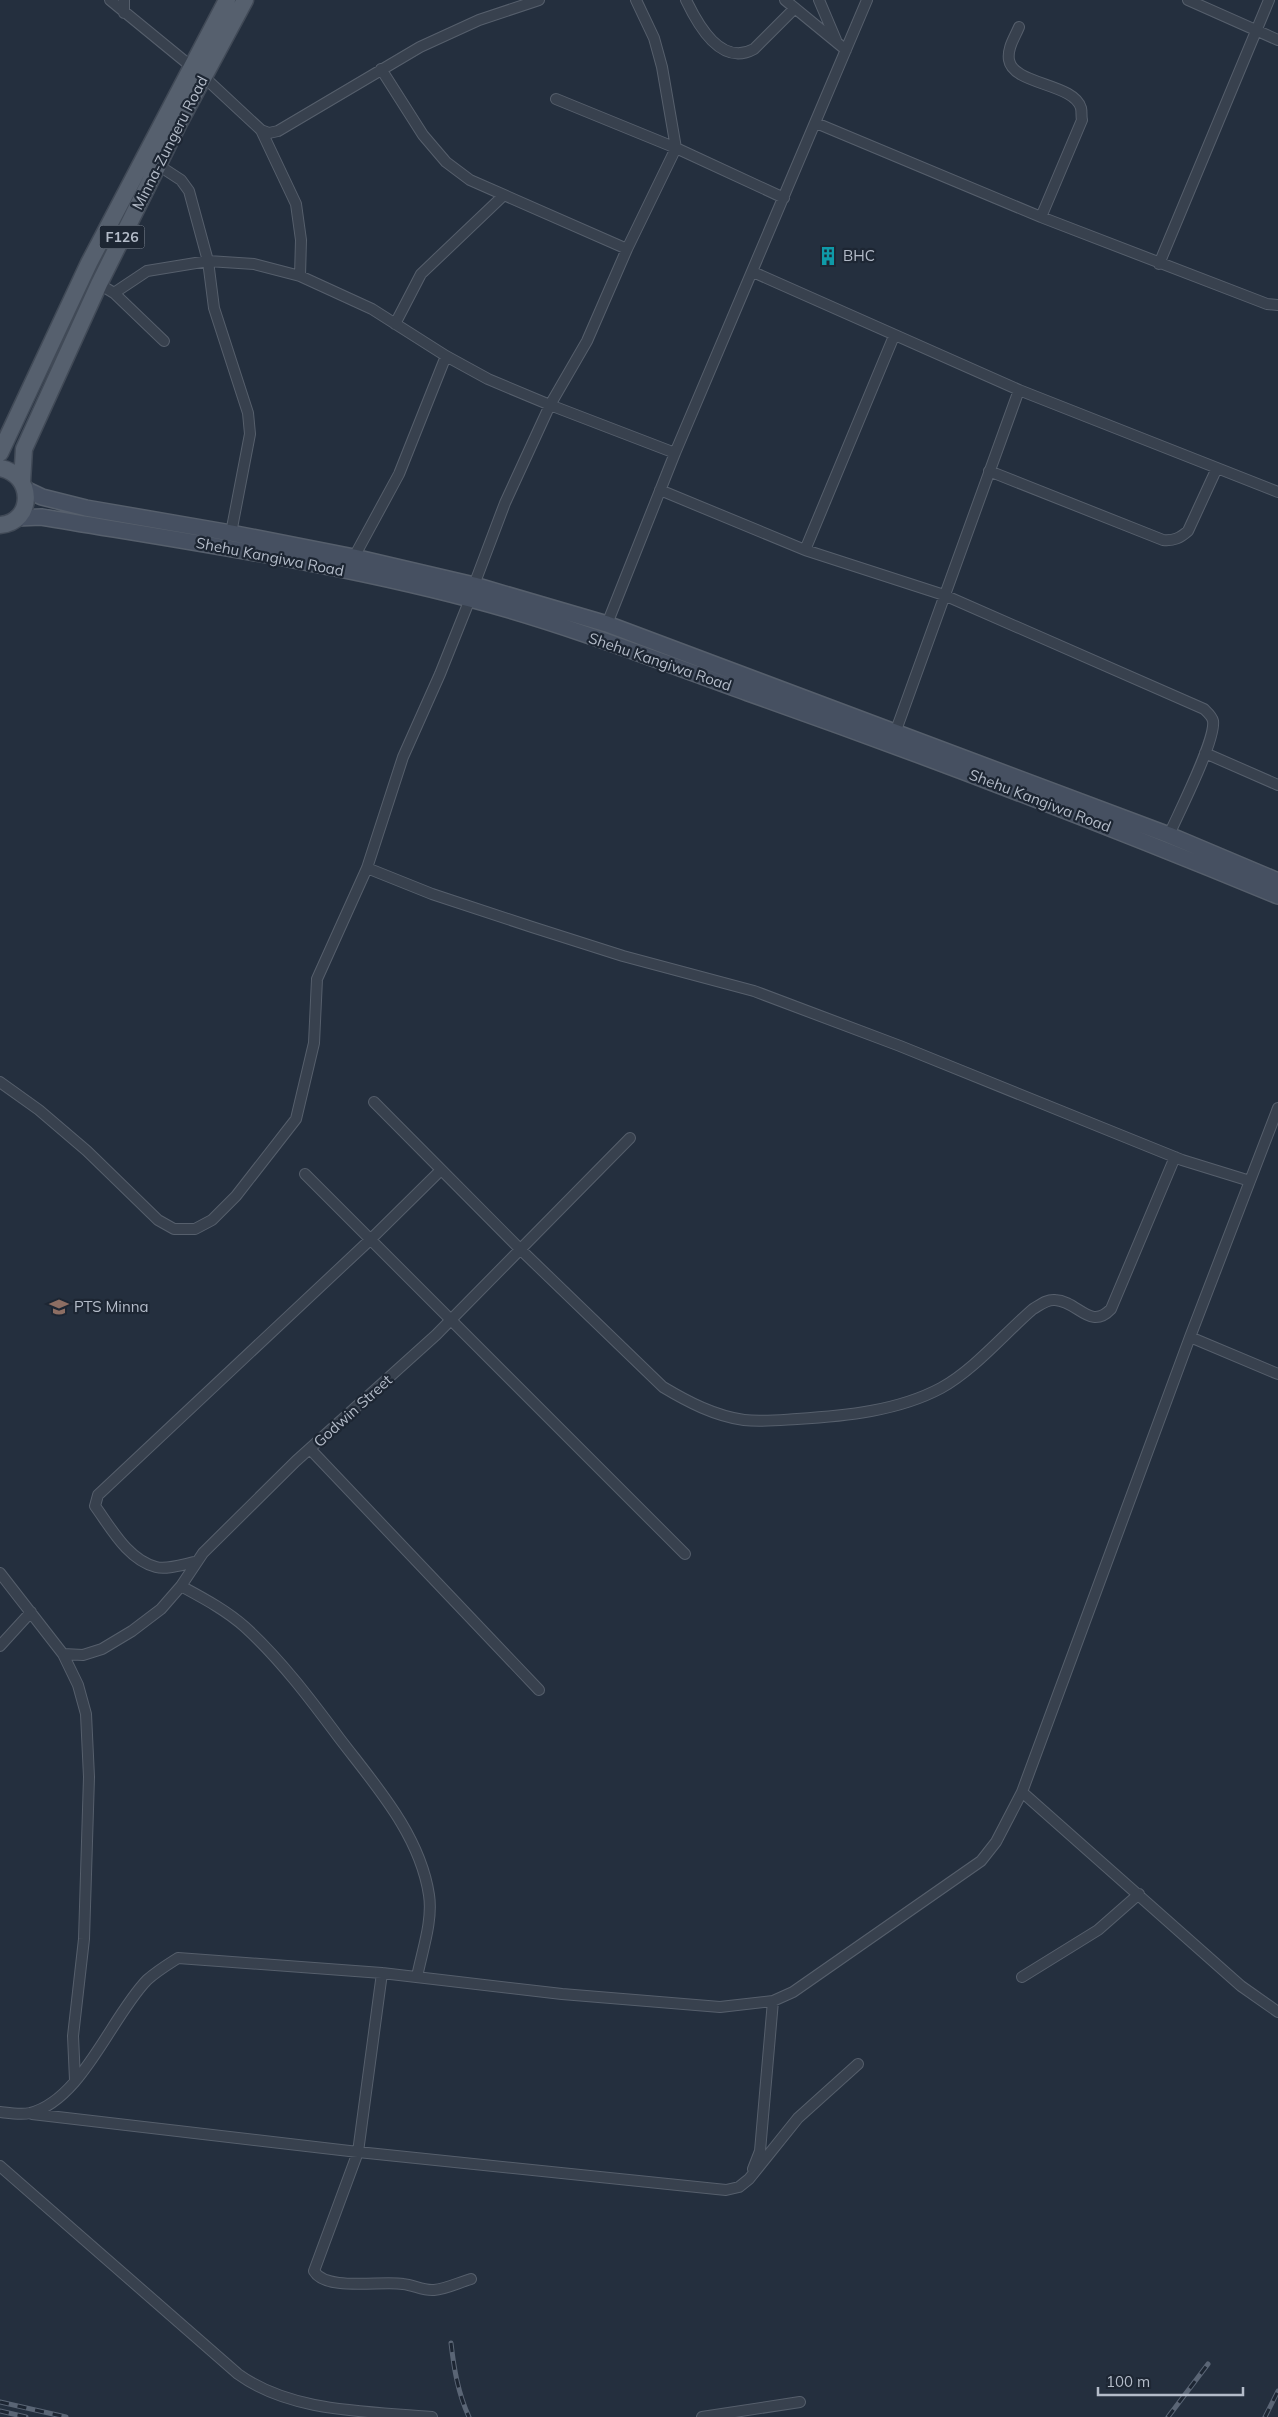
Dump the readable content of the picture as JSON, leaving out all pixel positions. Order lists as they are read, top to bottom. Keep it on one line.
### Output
{"streets":{"main road":["Minna-Zungeru Road","F126","Shehu Kangiwa Road"],"street":["Godwin Street"]},"crossings":[["Minna-Zungeru Road","F126"],["Minna-Zungeru Road","Shehu Kangiwa Road"],["F126","Shehu Kangiwa Road"]],"places":{"building":["BHC"],"school or university":["PTS Minna"]},"scale_bar":"100 m"}
